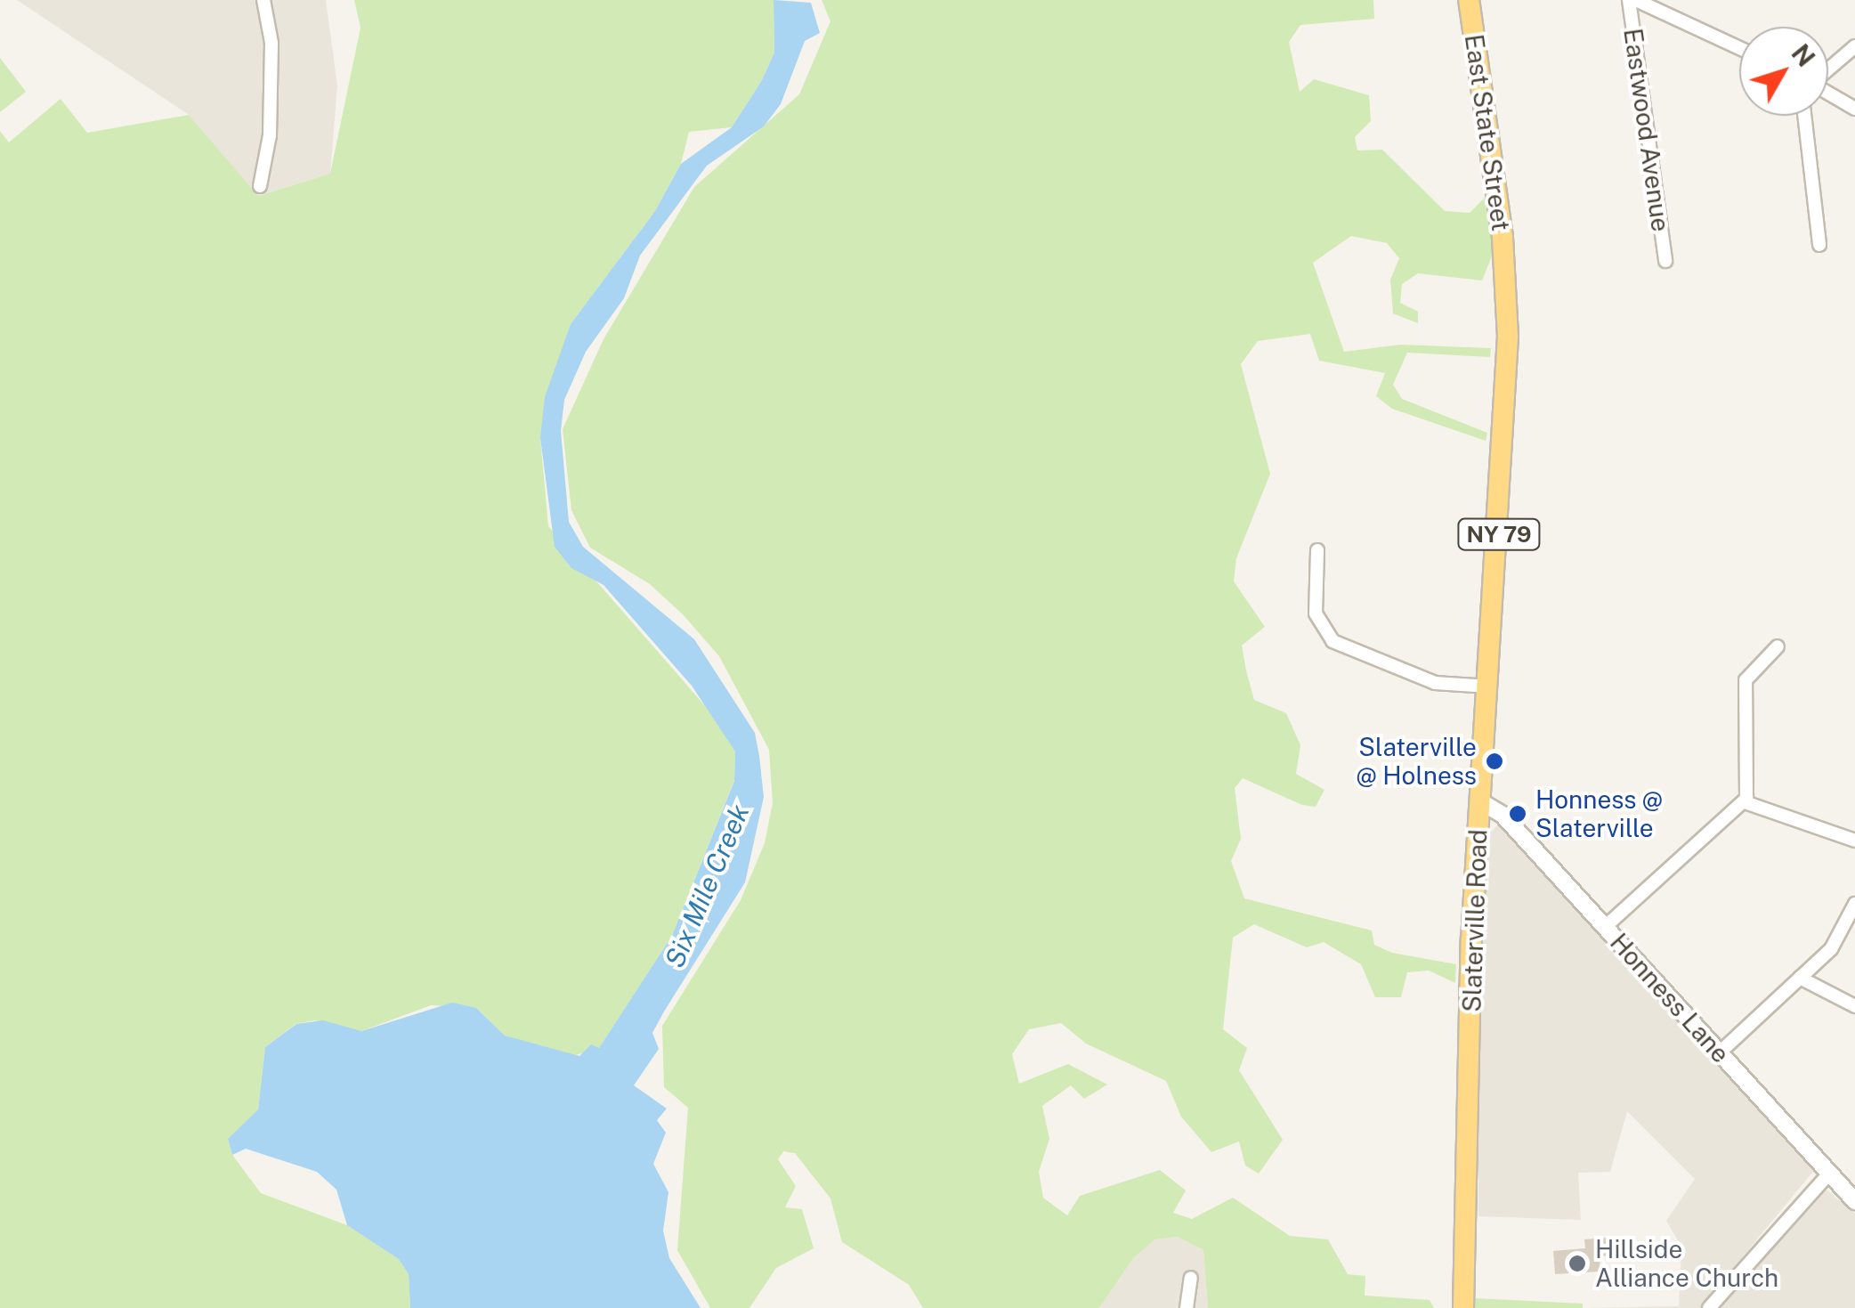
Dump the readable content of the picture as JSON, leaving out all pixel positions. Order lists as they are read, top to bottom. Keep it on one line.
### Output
{"streets":{"highway":["East State Street","NY 79","Slaterville Road"],"street":["Eastwood Avenue","Honness Lane"]},"crossings":[["East State Street","Slaterville Road"],["Slaterville Road","Honness Lane"]],"water":["Six Mile Creek"],"places":["Slaterville @ Holness","Honness @ Slaterville","Hillside Alliance Church"],"north":"top right"}
